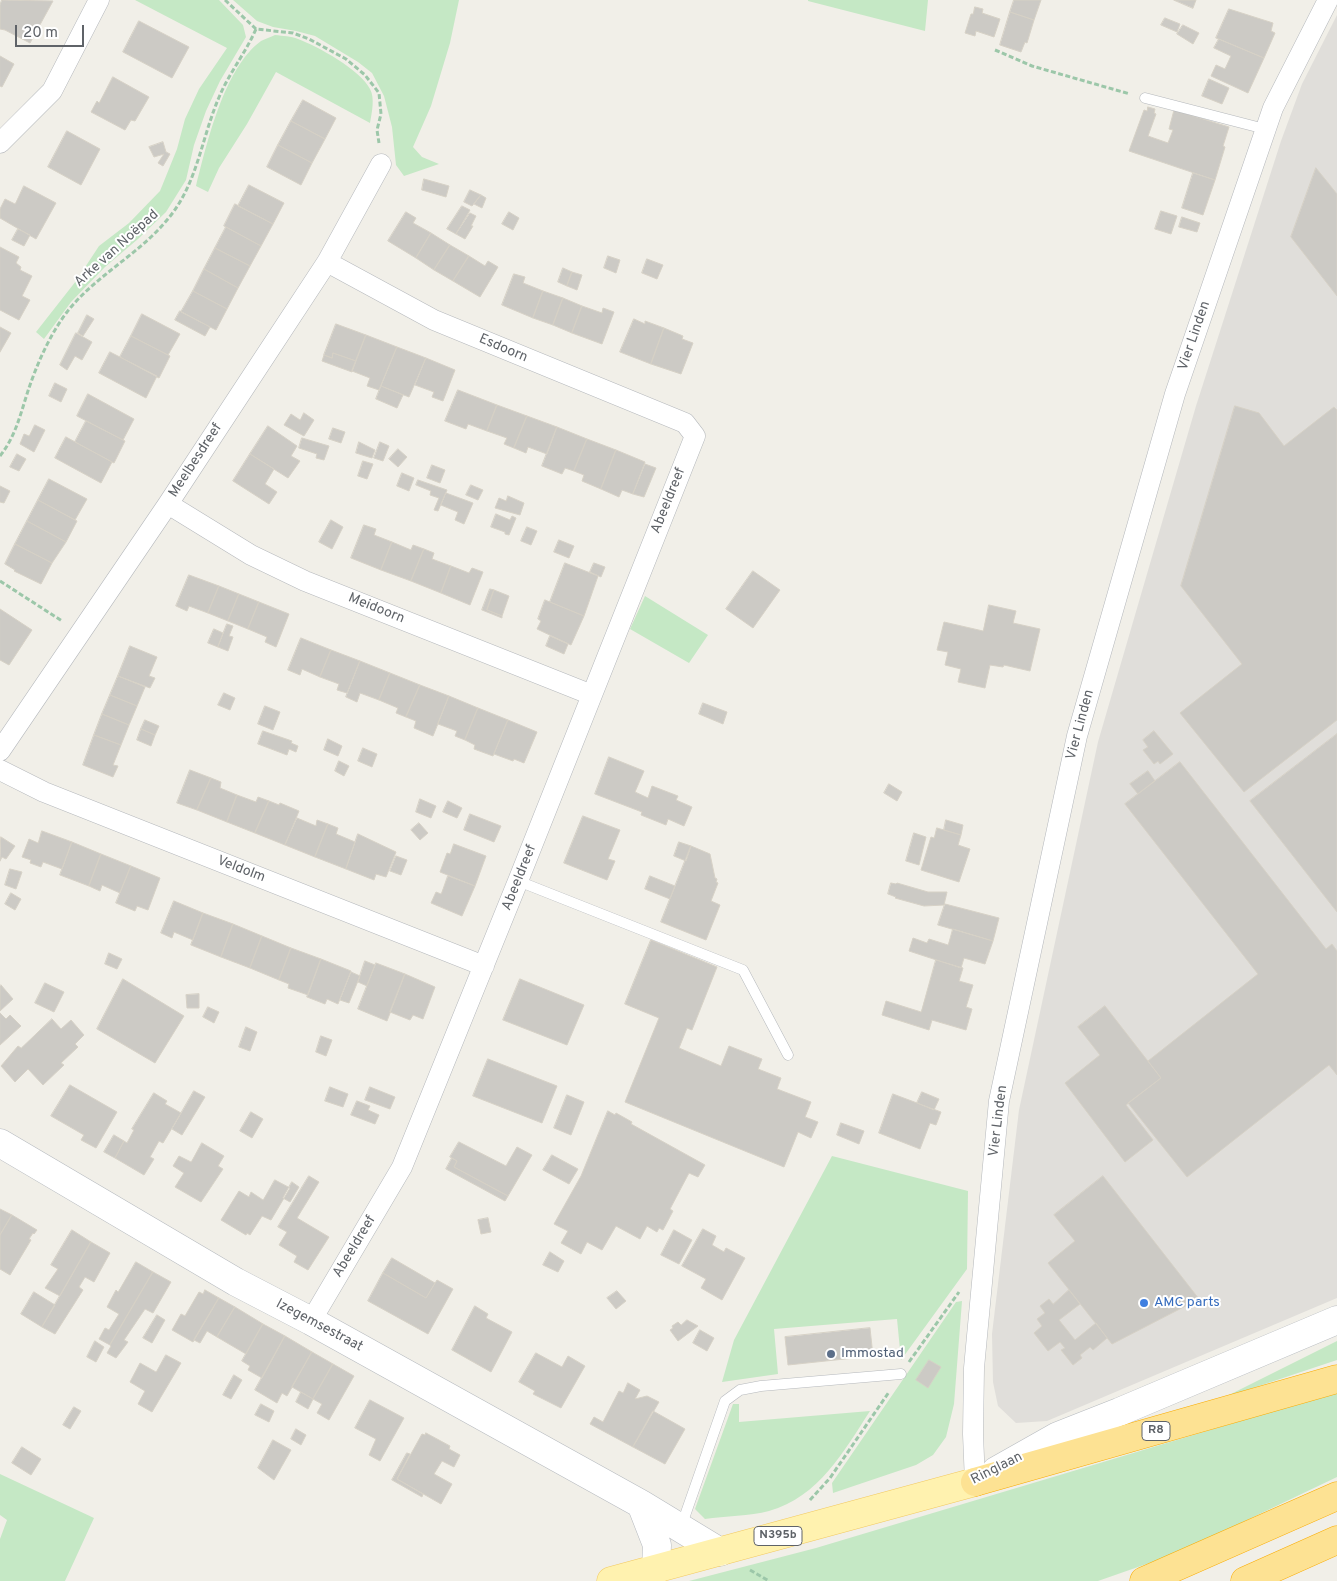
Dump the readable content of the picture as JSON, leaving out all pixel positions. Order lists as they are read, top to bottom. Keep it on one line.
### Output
{"streets":{"highway":["R8"],"main road":["Ringlaan","N395b"],"street":["Vier Linden","Esdoorn","Meelbesdreef","Abeeldreef","Meidoorn","Veldolm","Izegemsestraat"],"path":["Arke van Noëpad"]},"crossings":[["Vier Linden","R8"],["Vier Linden","Ringlaan"],["Esdoorn","Meelbesdreef"],["Esdoorn","Abeeldreef"],["Meelbesdreef","Meidoorn"],["Abeeldreef","Meidoorn"],["Abeeldreef","Veldolm"],["Abeeldreef","Izegemsestraat"],["Izegemsestraat","Ringlaan"],["R8","Ringlaan"]],"places":["AMC parts","Immostad"],"scale_bar":"20 m"}
